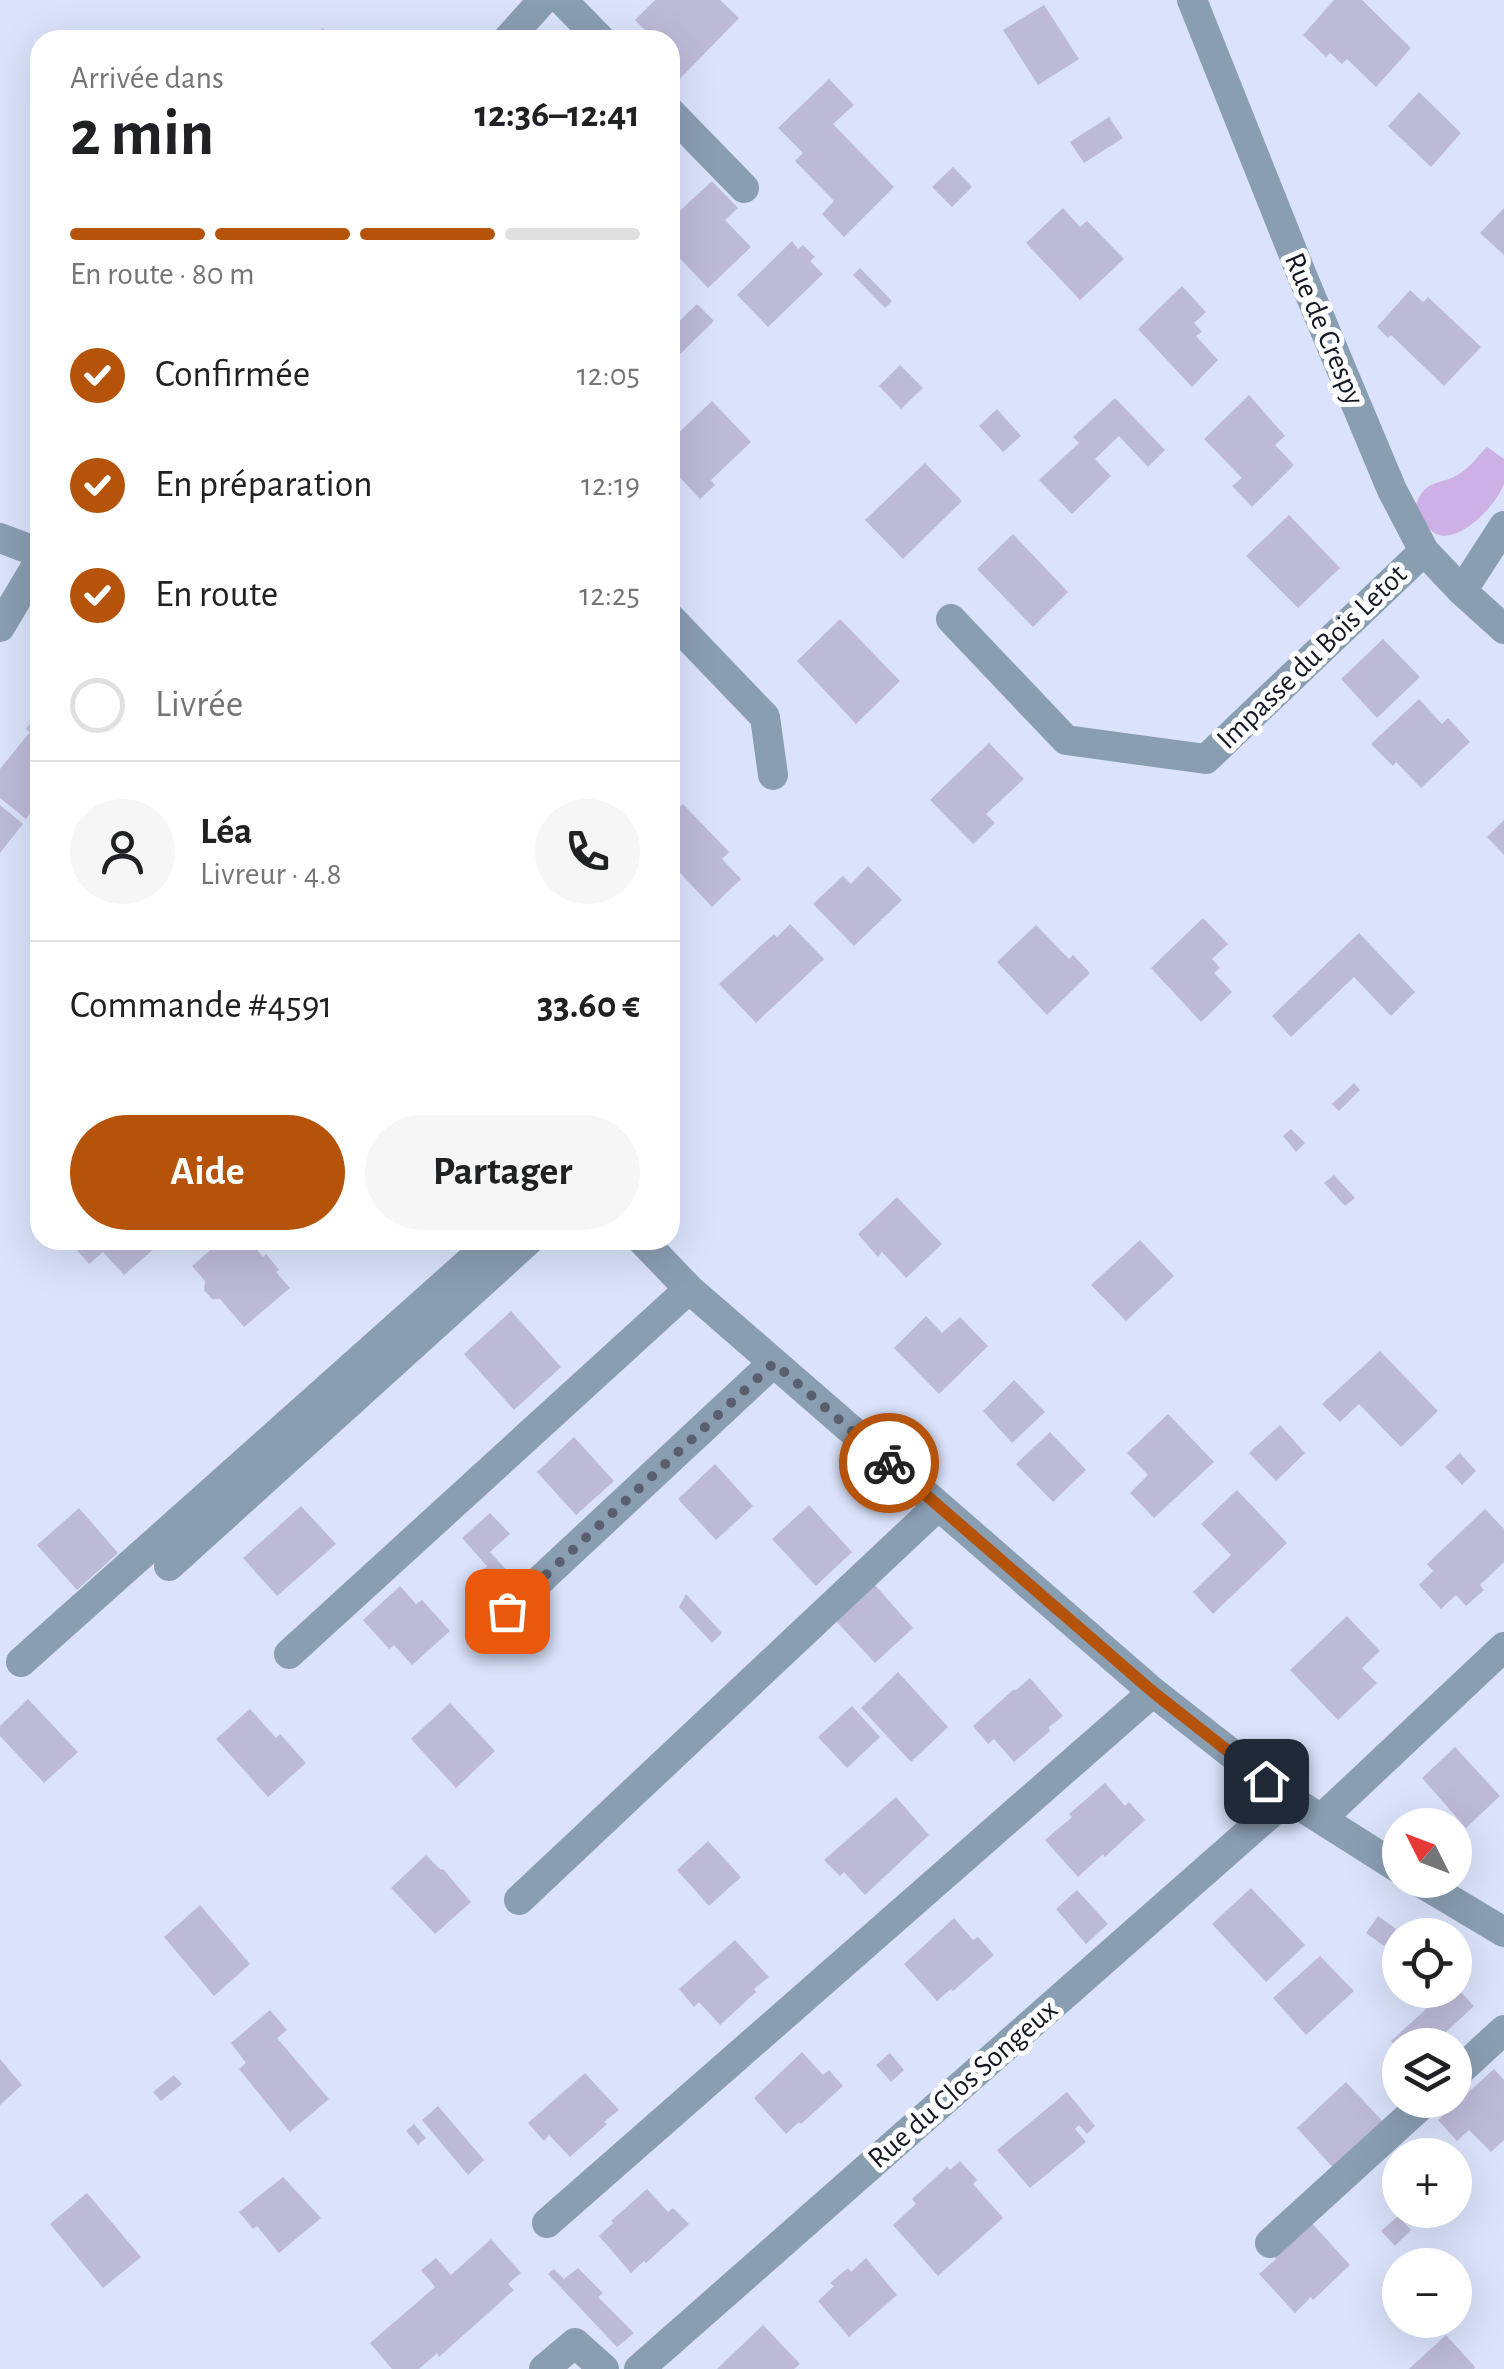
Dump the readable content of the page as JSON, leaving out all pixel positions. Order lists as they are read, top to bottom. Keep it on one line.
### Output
{"streets":{"street":["Rue de Crespy","Impasse du Bois Letot","Rue du Clos Songeux"]},"crossings":[["Rue de Crespy","Impasse du Bois Letot"]],"north":"top left","page":{"heading":["2 min","Arrivée dans","12:36–12:41"],"panel":["Léa","Livreur · 4.8","Commande #4591","33.60 €"],"bar":"En route · 80 m","list":[["Confirmée","12:05"],["En préparation","12:19"],["En route","12:25"],"Livrée"],"buttons":["Aide","Partager"],"map_buttons":["+","−"]}}
